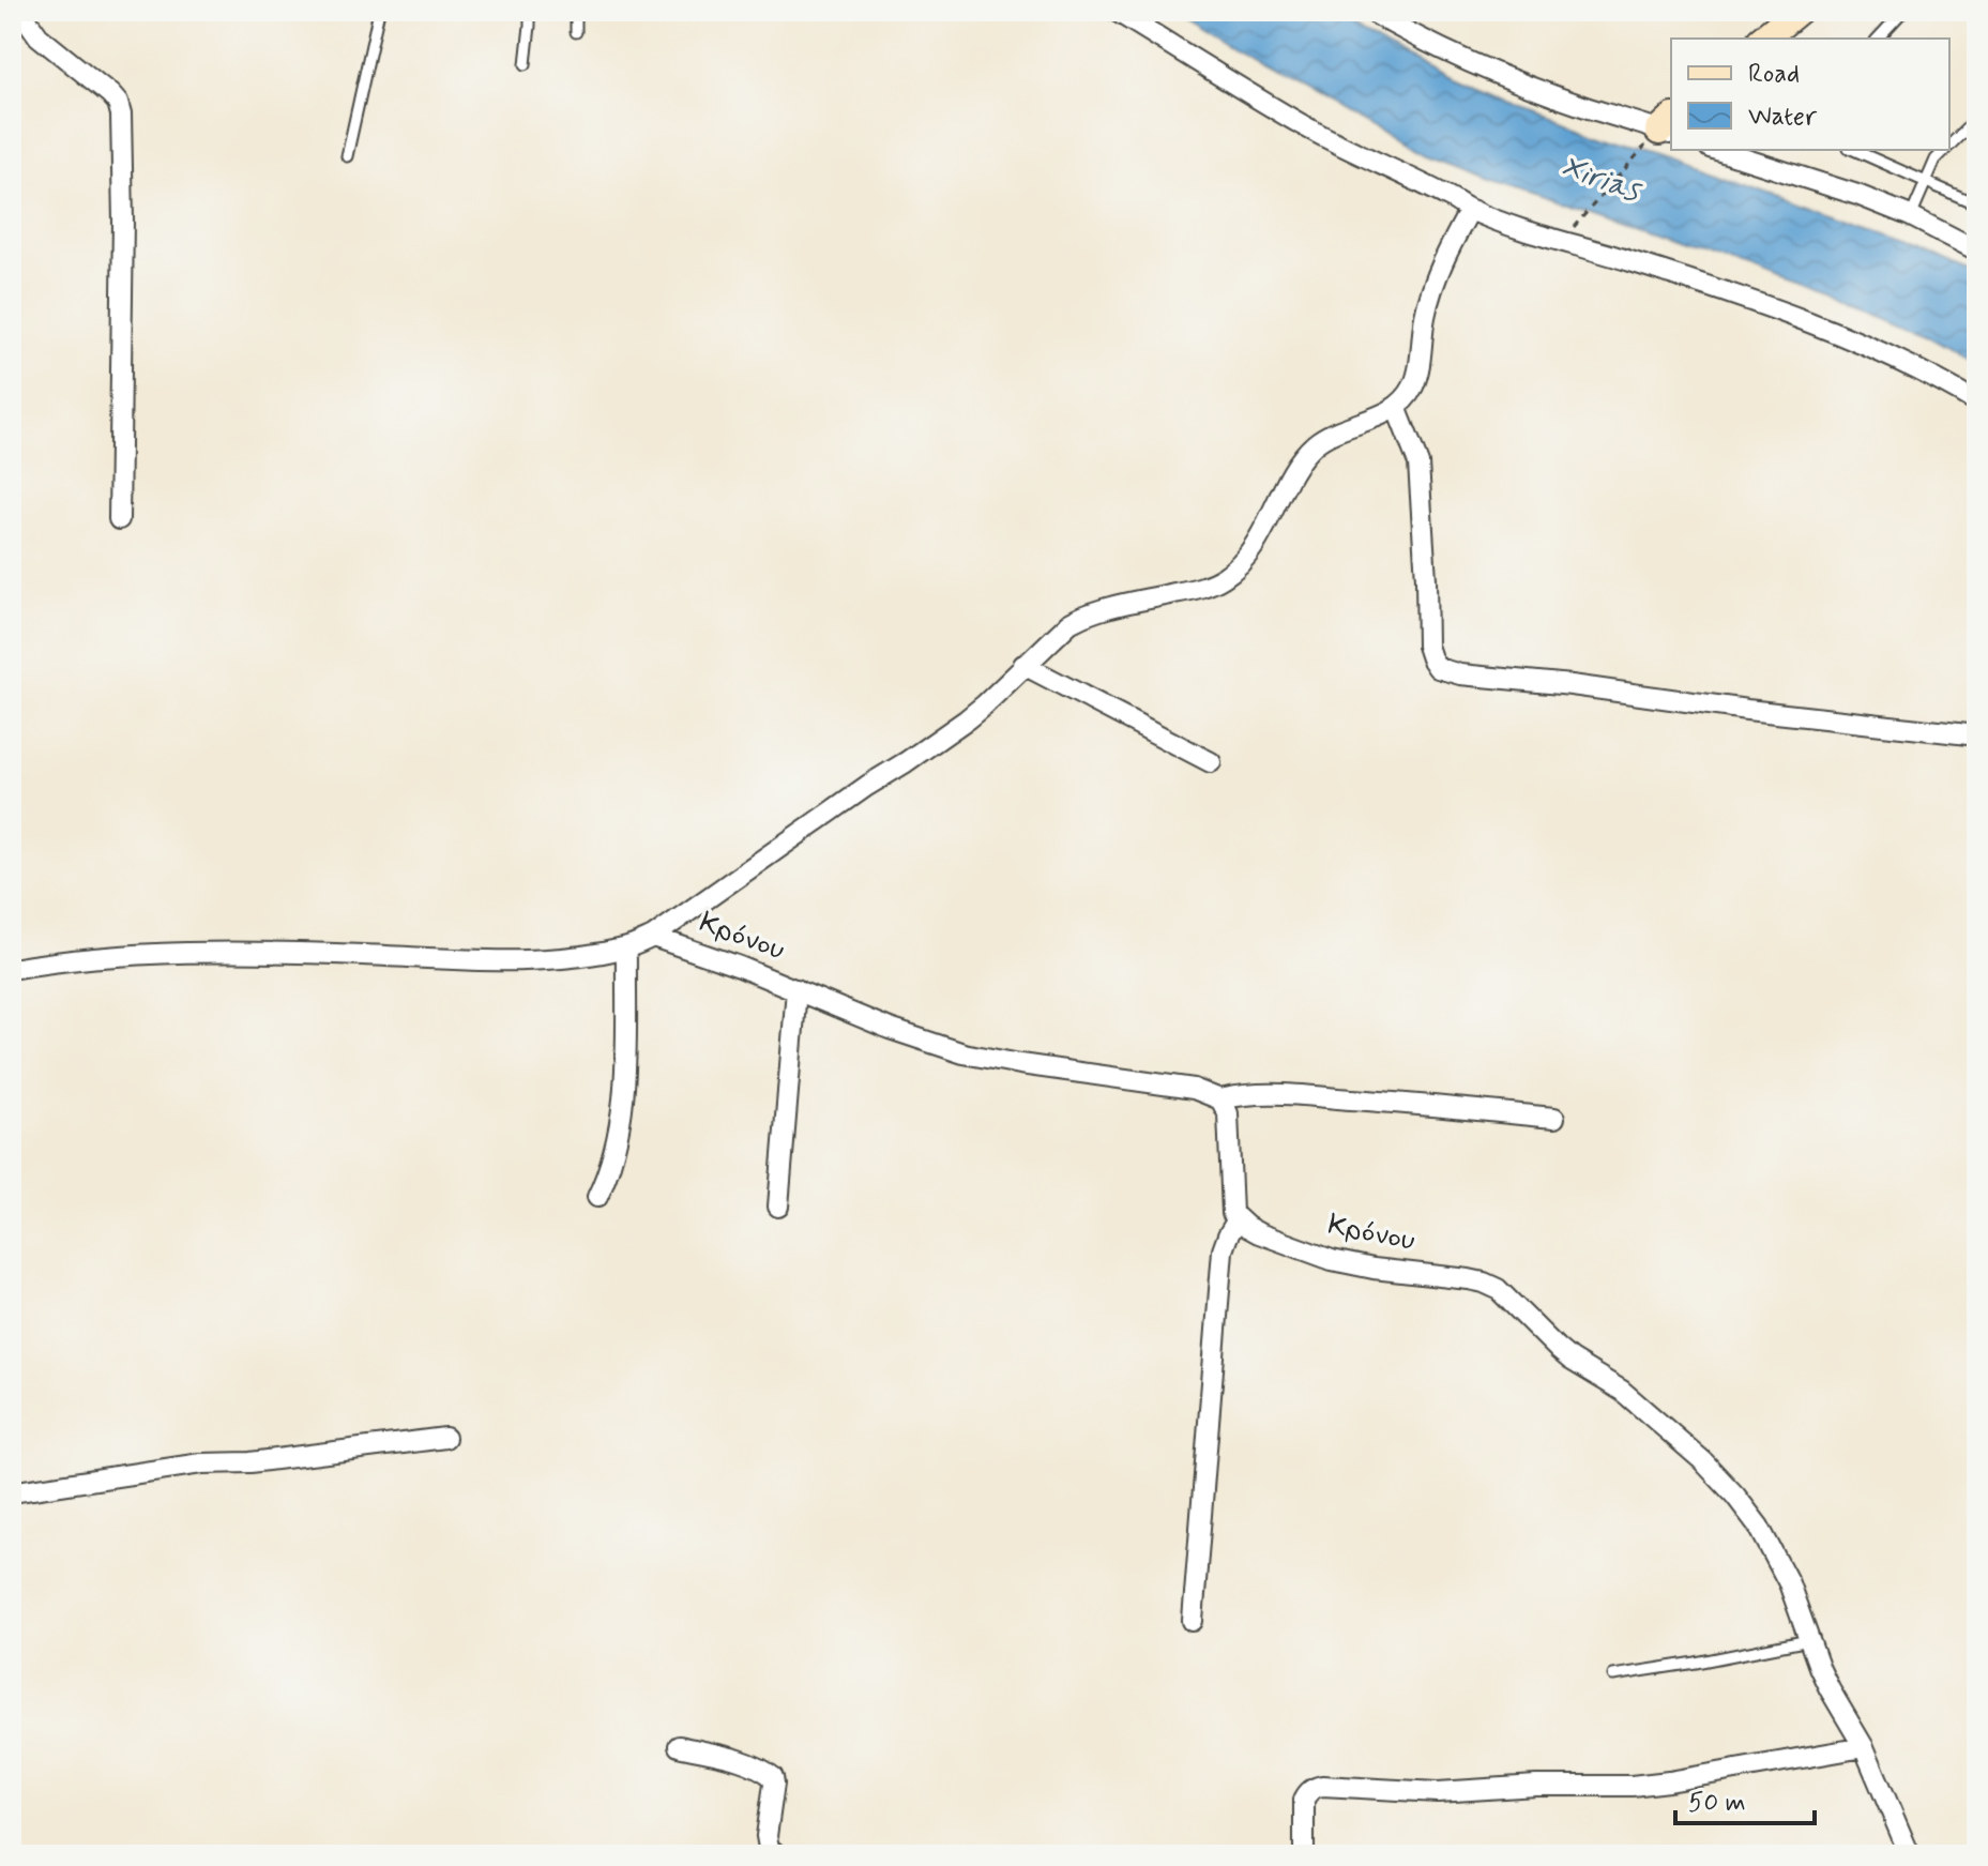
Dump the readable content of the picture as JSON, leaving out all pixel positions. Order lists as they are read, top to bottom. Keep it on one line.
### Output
{"streets":{"street":["Κρόνου"]},"water":["Xirias"],"legend":["Road","Water"],"scale_bar":"50 m"}
